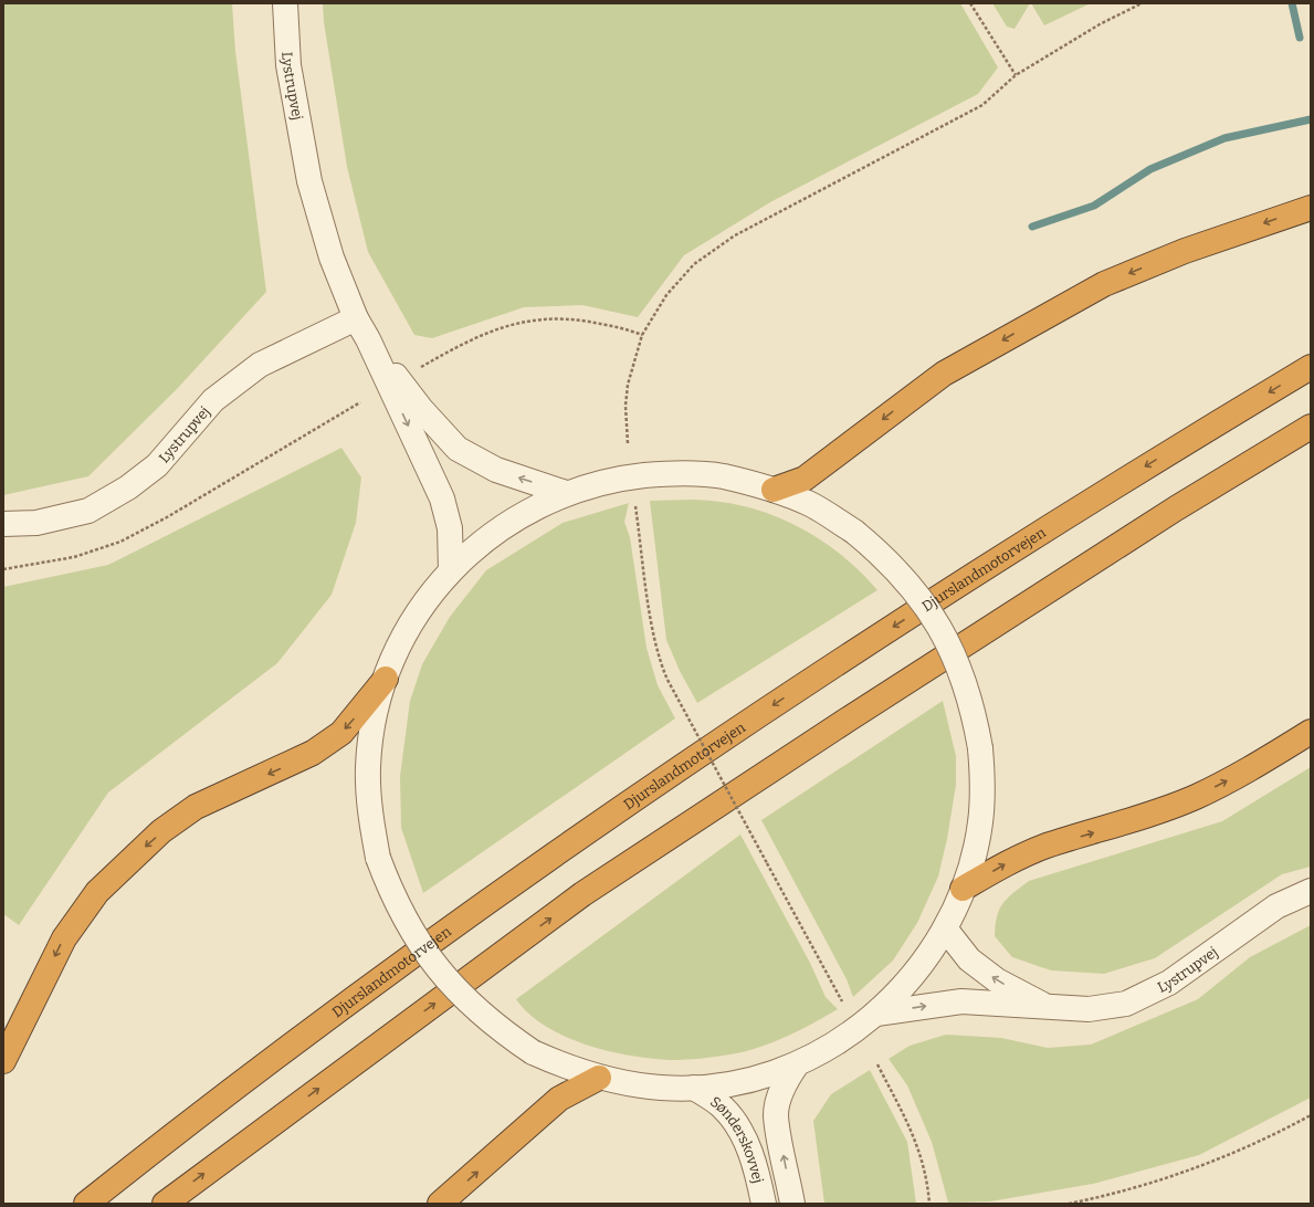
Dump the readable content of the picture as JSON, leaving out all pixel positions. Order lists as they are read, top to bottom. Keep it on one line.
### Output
{"streets":{"highway":["Djurslandmotorvejen"],"street":["Lystrupvej","Sønderskovvej"]}}
